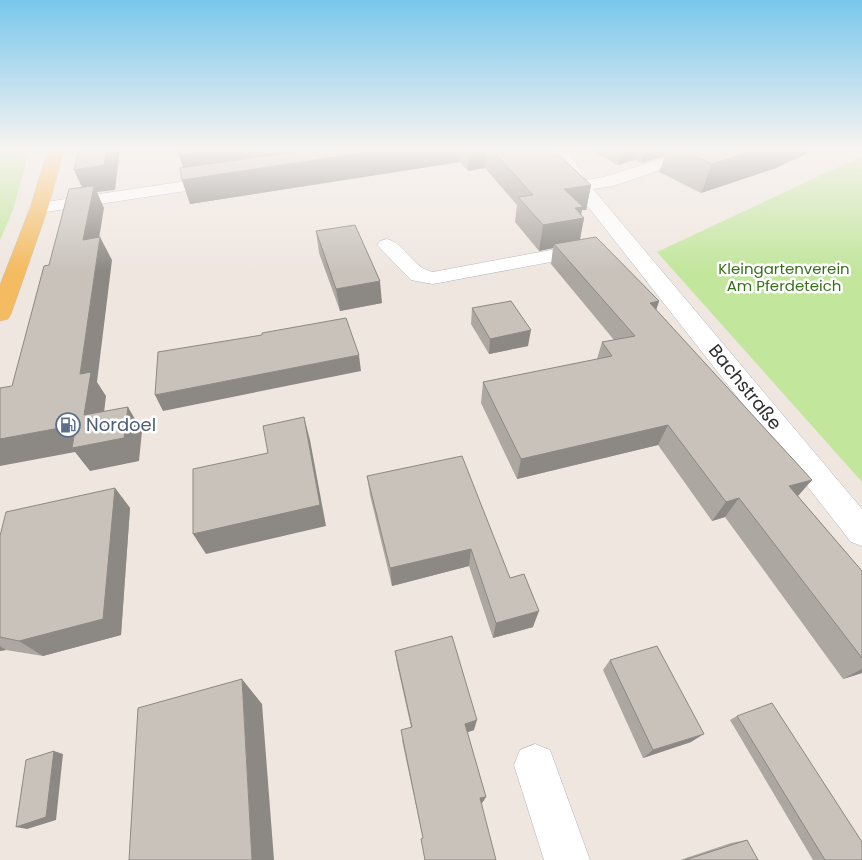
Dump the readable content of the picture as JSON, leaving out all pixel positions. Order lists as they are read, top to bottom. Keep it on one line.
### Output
{"streets":{"street":["Bachstraße"]},"parks":["Kleingartenverein Am Pferdeteich"],"places":{"fuel station":["Nordoel"]}}
